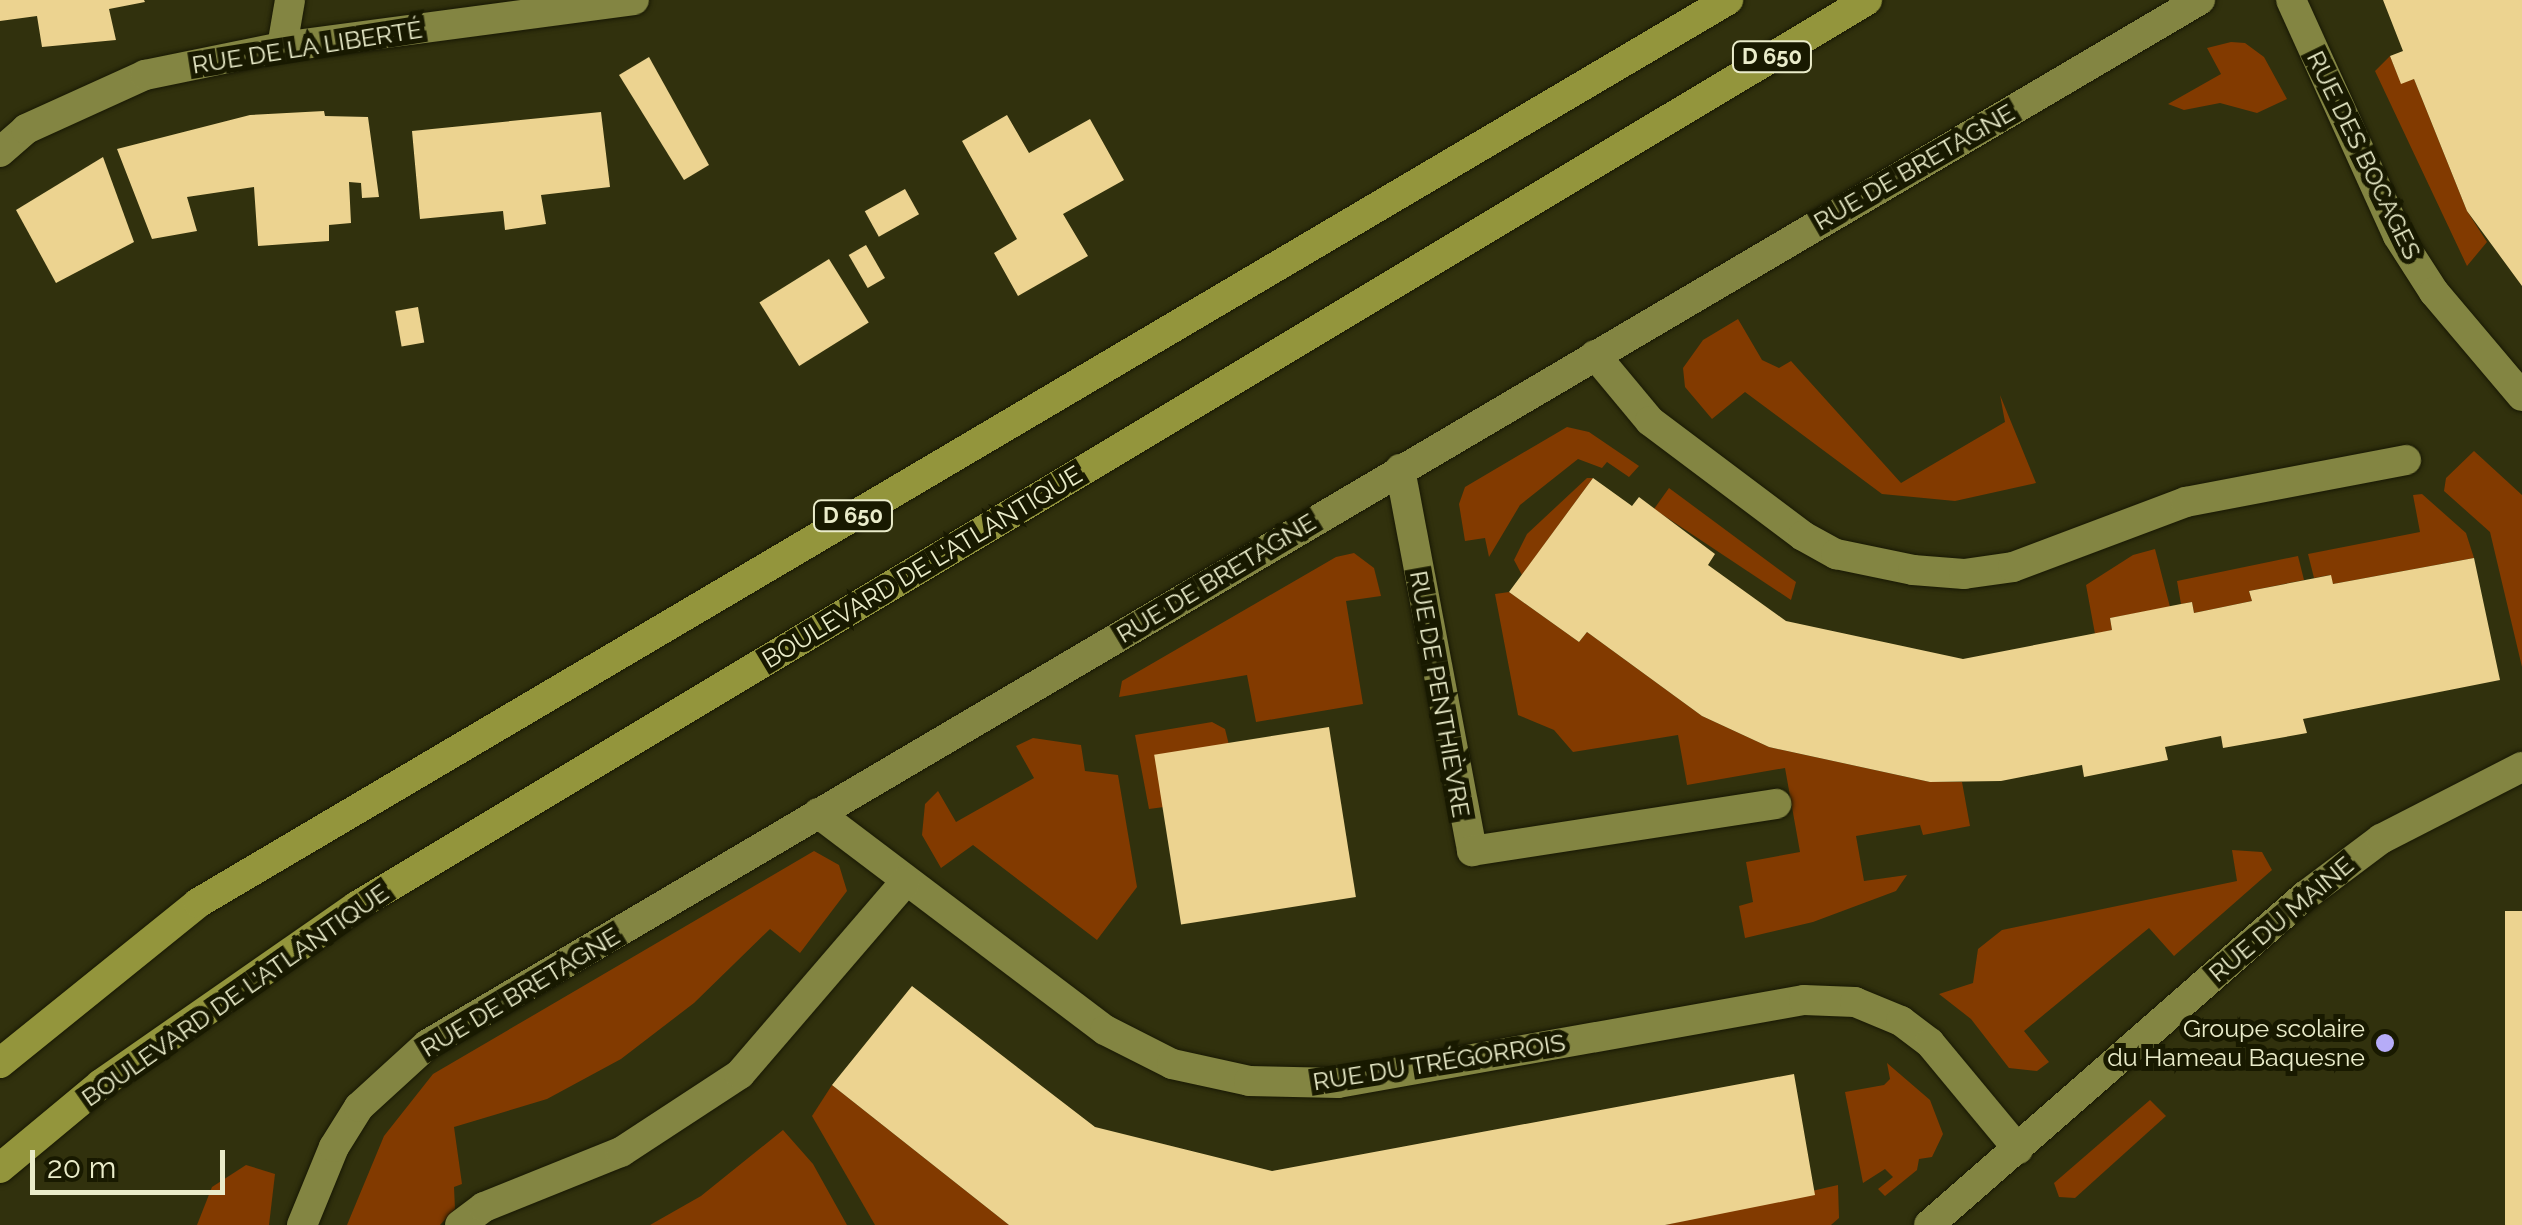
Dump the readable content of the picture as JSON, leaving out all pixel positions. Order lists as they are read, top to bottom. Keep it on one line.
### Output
{"streets":{"main road":["D 650","BOULEVARD DE L'ATLANTIQUE"],"street":["RUE DE LA LIBERTÉ","RUE DES BOCAGES","RUE DE BRETAGNE","RUE DE PENTHIÈVRE","RUE DU MAINE","RUE DU TRÉGORROIS"]},"crossings":[["RUE DE BRETAGNE","RUE DE PENTHIÈVRE"],["RUE DE BRETAGNE","RUE DU TRÉGORROIS"],["RUE DU MAINE","RUE DU TRÉGORROIS"]],"places":["Groupe scolaire du Hameau Baquesne"],"scale_bar":"20 m"}
